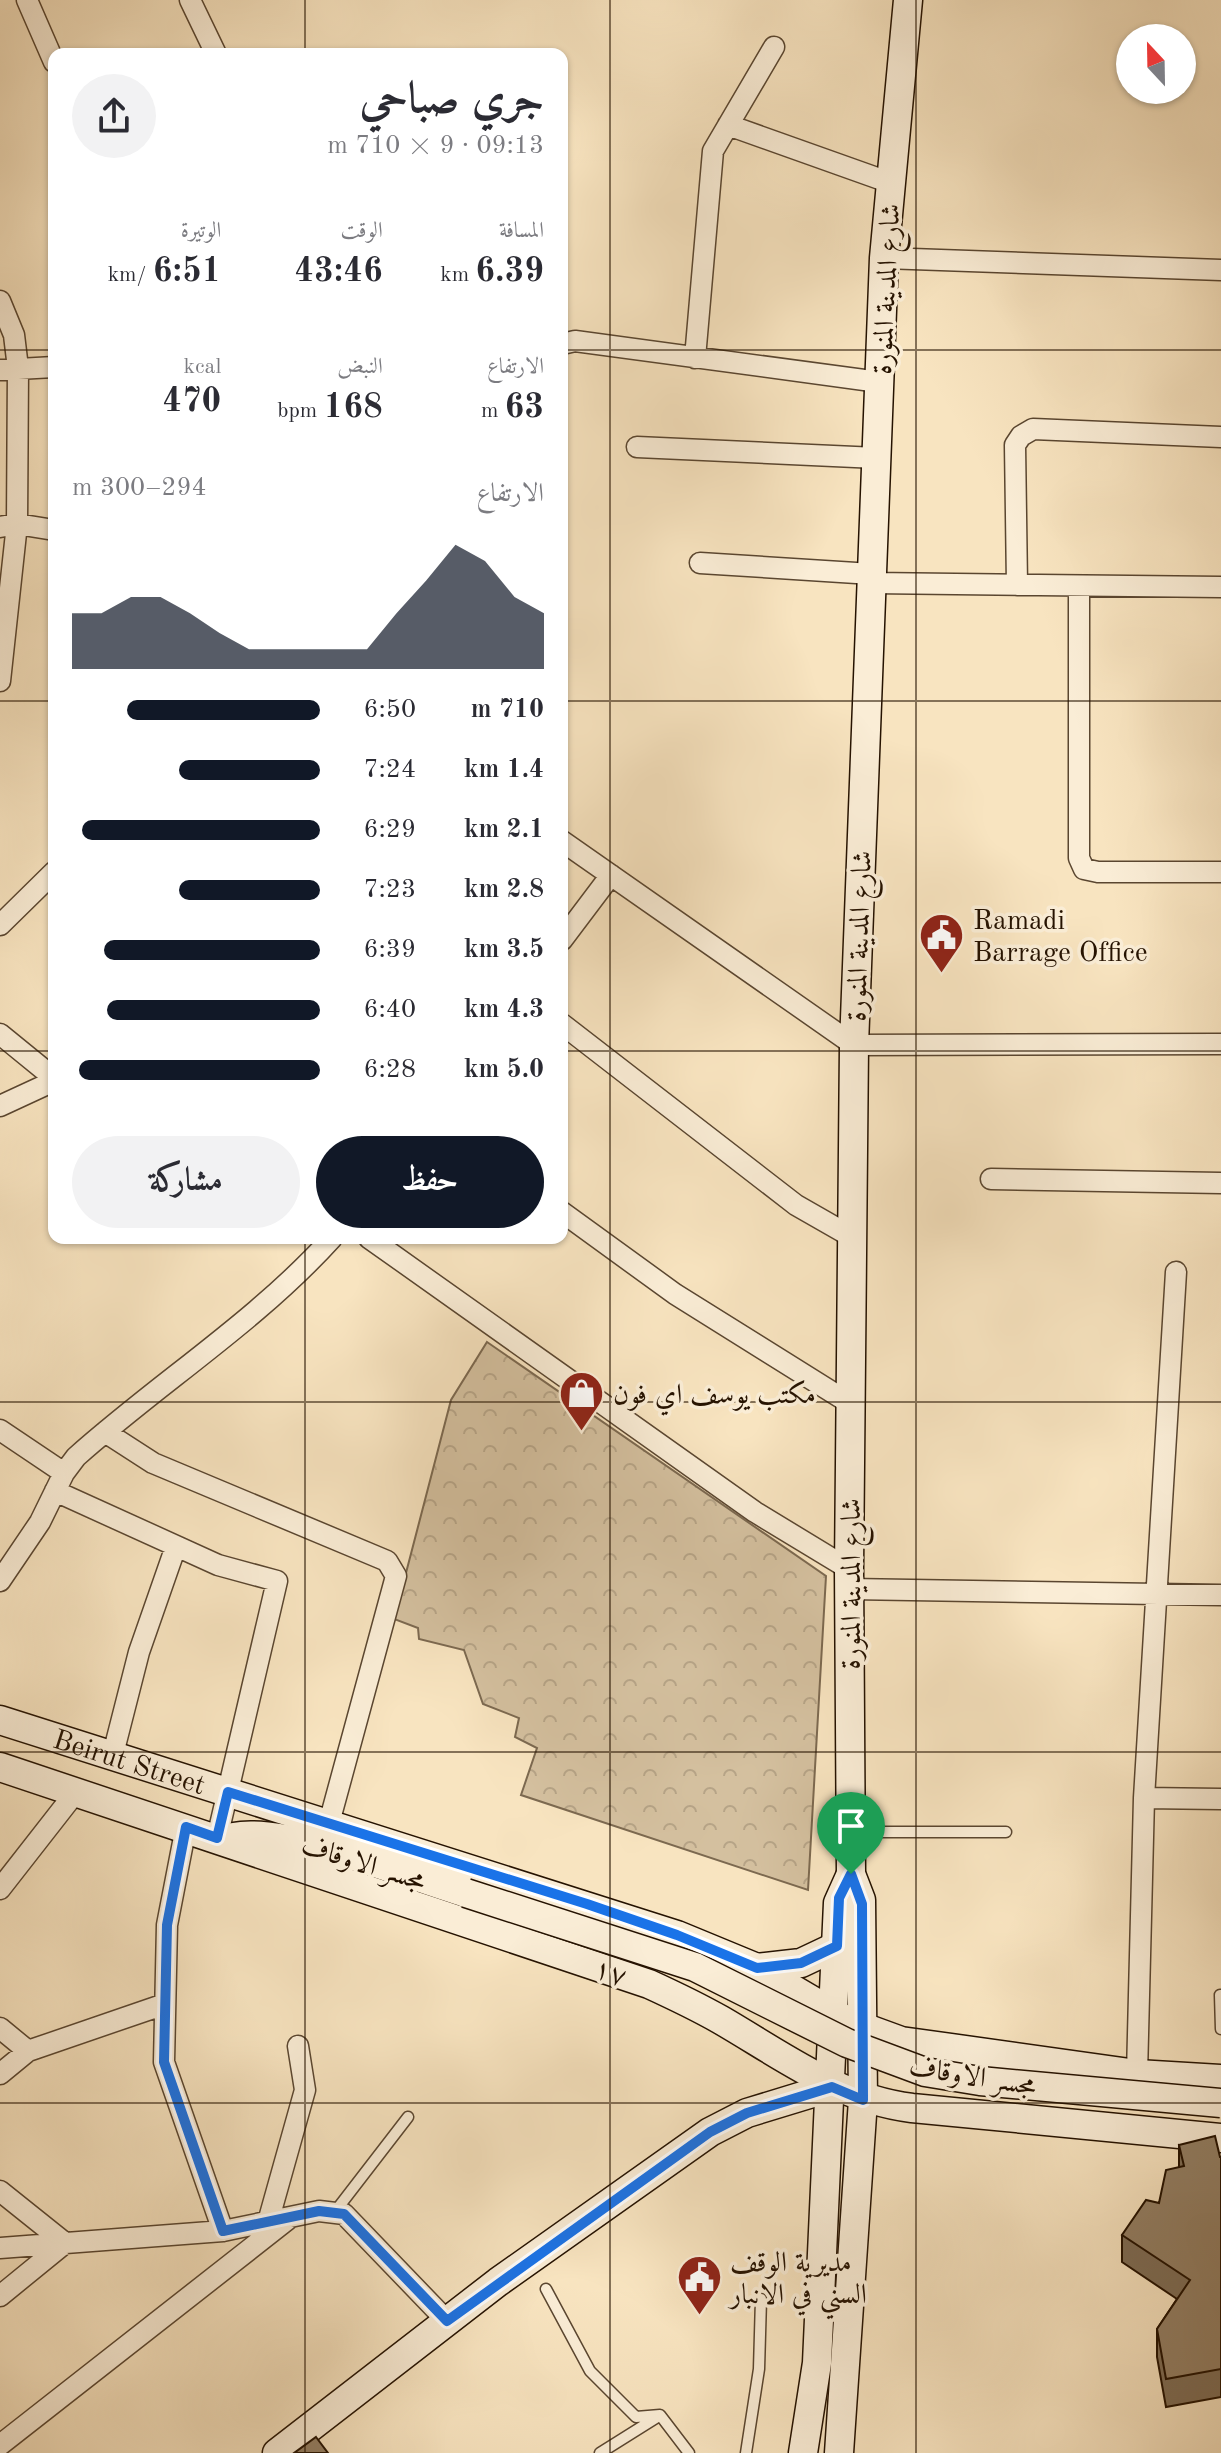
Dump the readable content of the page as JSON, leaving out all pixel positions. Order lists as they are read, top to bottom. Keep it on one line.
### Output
{"streets":{"street":["شارع المدينة المنورة","Beirut Street","مجسر الاوقاف","١٧"]},"crossings":[["Beirut Street","مجسر الاوقاف"],["مجسر الاوقاف","١٧"]],"places":{"public building":["Ramadi Barrage Office","مديرية الوقف السني في الانبار"],"shop":["مكتب يوسف اي فون"]},"north":"top","page":{"heading":["جري صباحي","09:13 · 9 × 710 m"],"stats":[["المسافة","6.39 km"],["الوقت","43:46"],["الوتيرة","6:51 /km"],["الارتفاع","63 m"],["النبض","168 bpm"],["kcal","470"]],"chart":["الارتفاع","294–300 m"],"list":[{"name":"710 m","note":"6:50"},{"name":"1.4 km","note":"7:24"},{"name":"2.1 km","note":"6:29"},{"name":"2.8 km","note":"7:23"},{"name":"3.5 km","note":"6:39"},{"name":"4.3 km","note":"6:40"},{"name":"5.0 km","note":"6:28"}],"buttons":["حفظ","مشاركة"]}}
